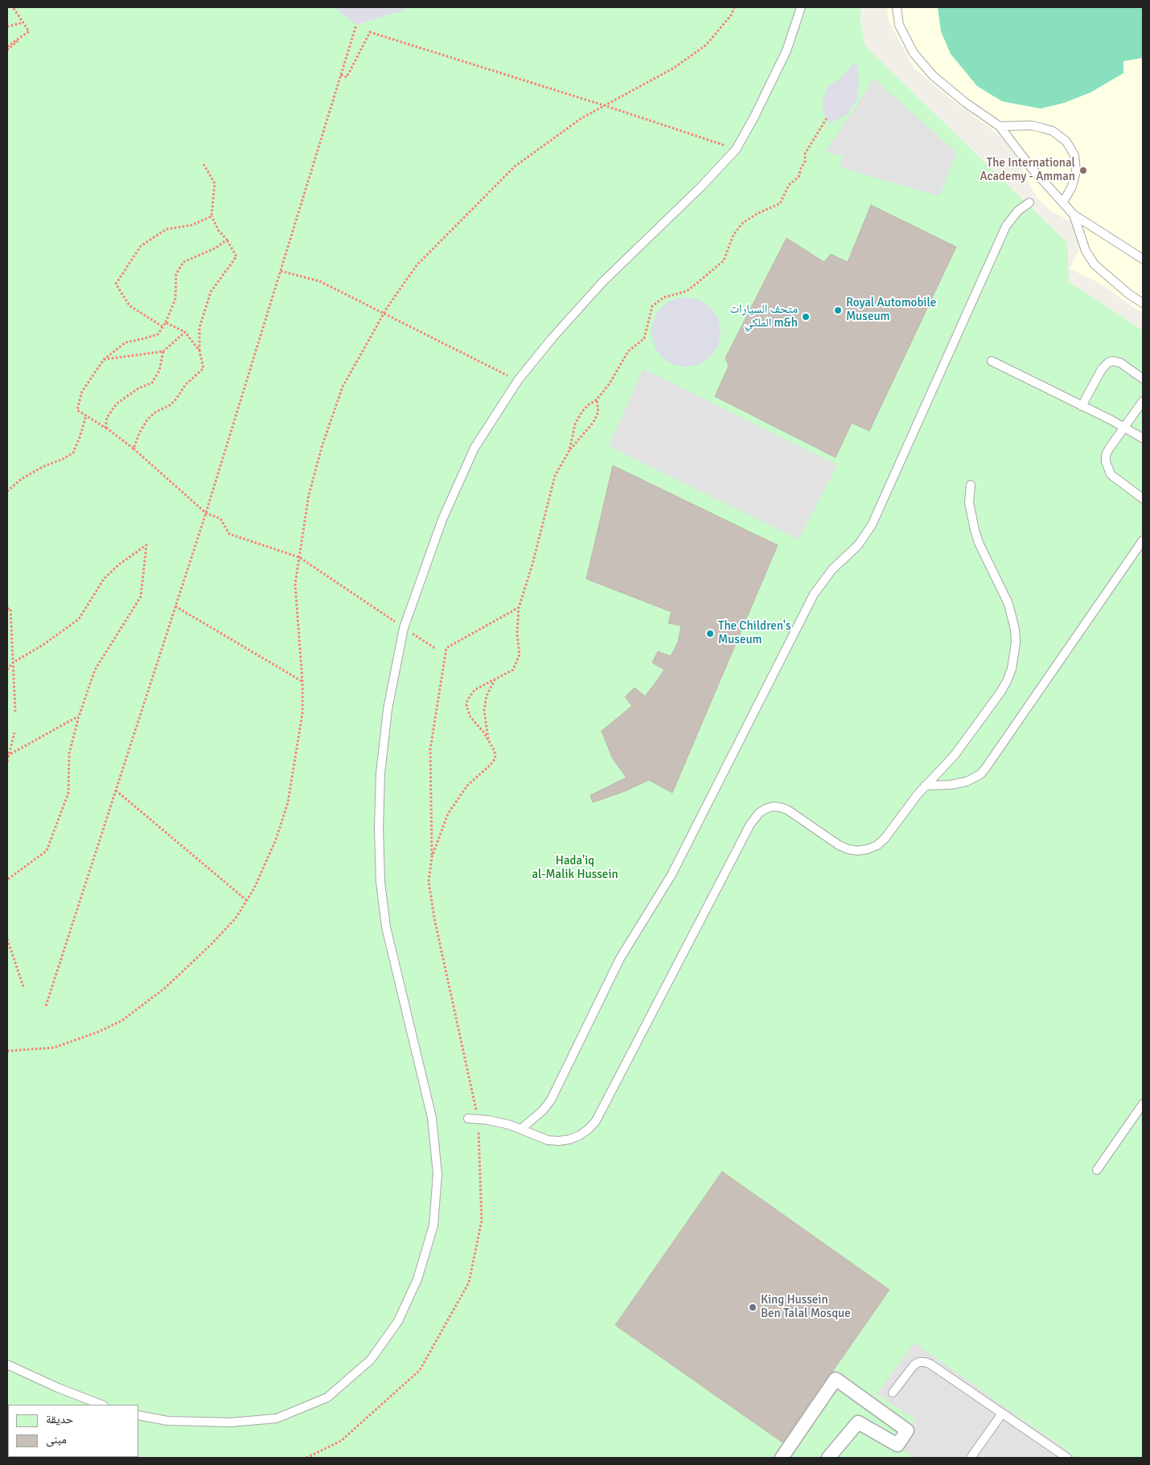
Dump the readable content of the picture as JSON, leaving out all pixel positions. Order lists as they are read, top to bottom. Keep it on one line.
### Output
{"parks":["Hada'iq al-Malik Hussein"],"places":["The International Academy - Amman","Royal Automobile Museum","متحف السيارات الملكي m&h","The Children's Museum","King Hussein Ben Talal Mosque"],"legend":["حديقة","مبنى"]}
